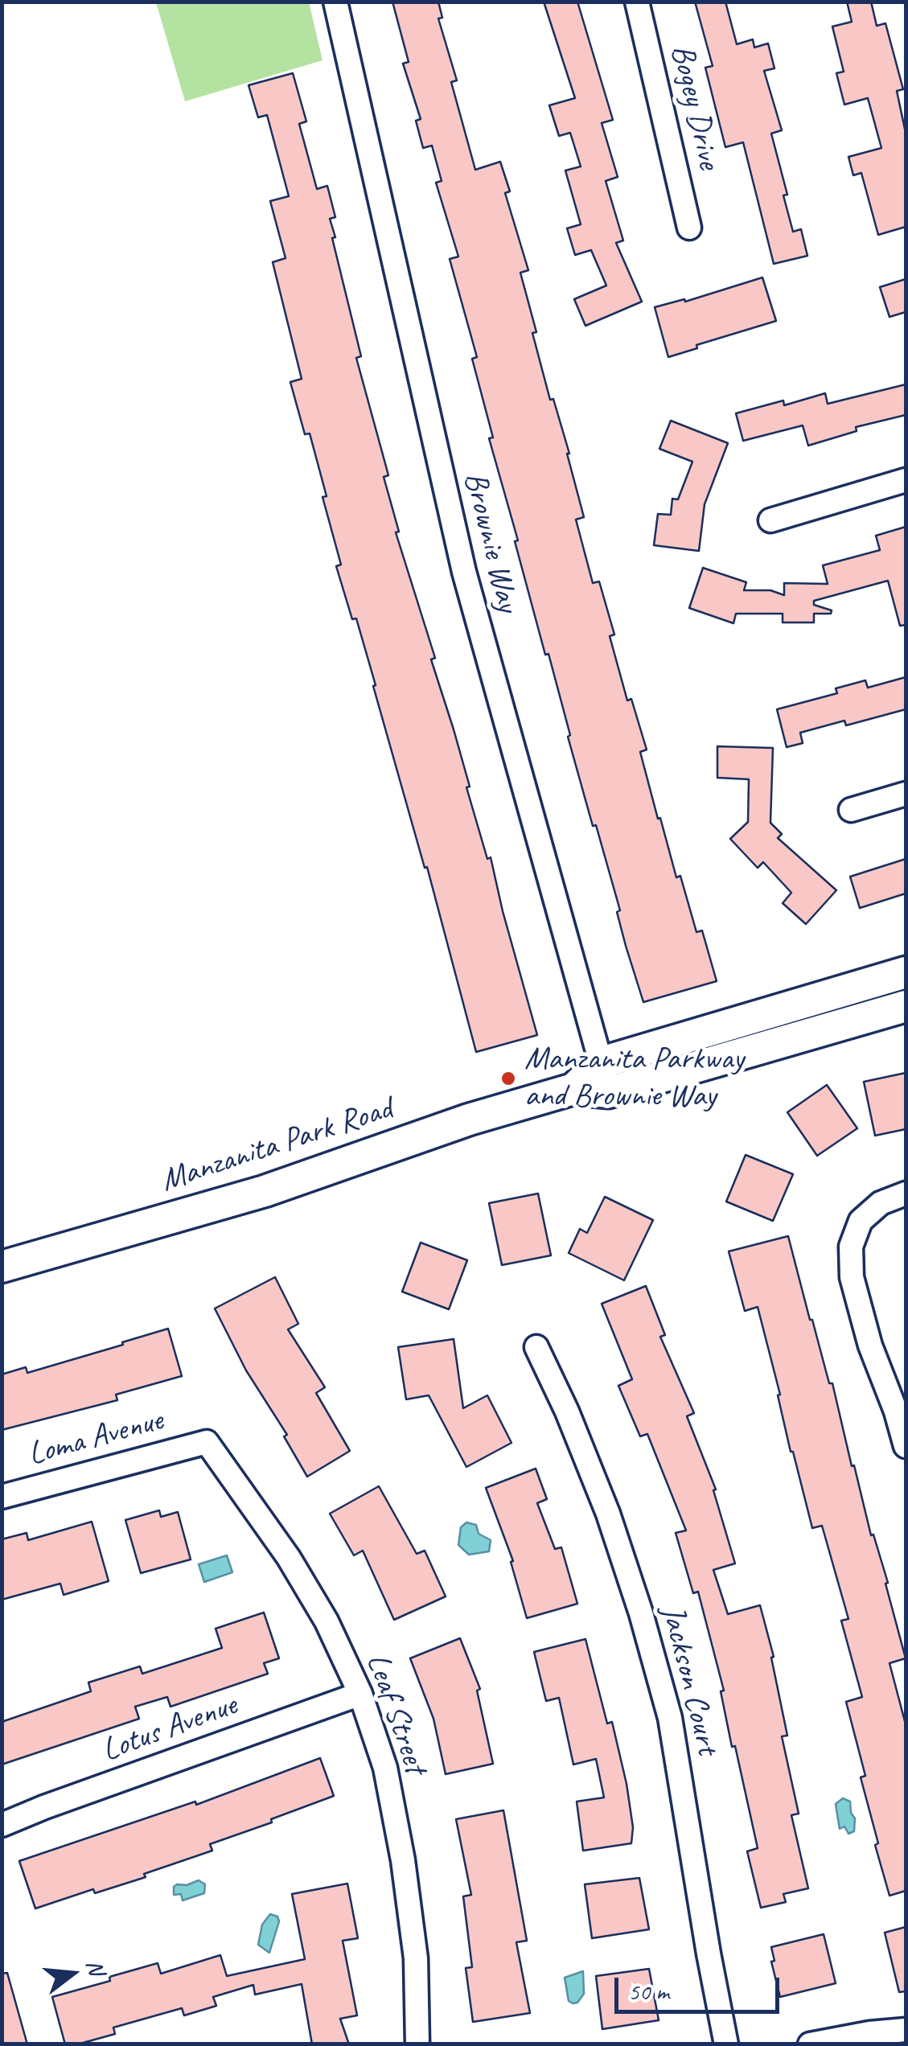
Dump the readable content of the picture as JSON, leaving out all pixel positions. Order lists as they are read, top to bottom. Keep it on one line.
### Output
{"streets":{"street":["Bogey Drive","Brownie Way","Manzanita Park Road","Loma Avenue","Jackson Court","Leaf Street","Lotus Avenue"]},"crossings":[["Brownie Way","Manzanita Park Road"],["Loma Avenue","Leaf Street"],["Leaf Street","Lotus Avenue"]],"places":["Manzanita Parkway and Brownie Way"],"scale_bar":"50 m","north":"right"}
